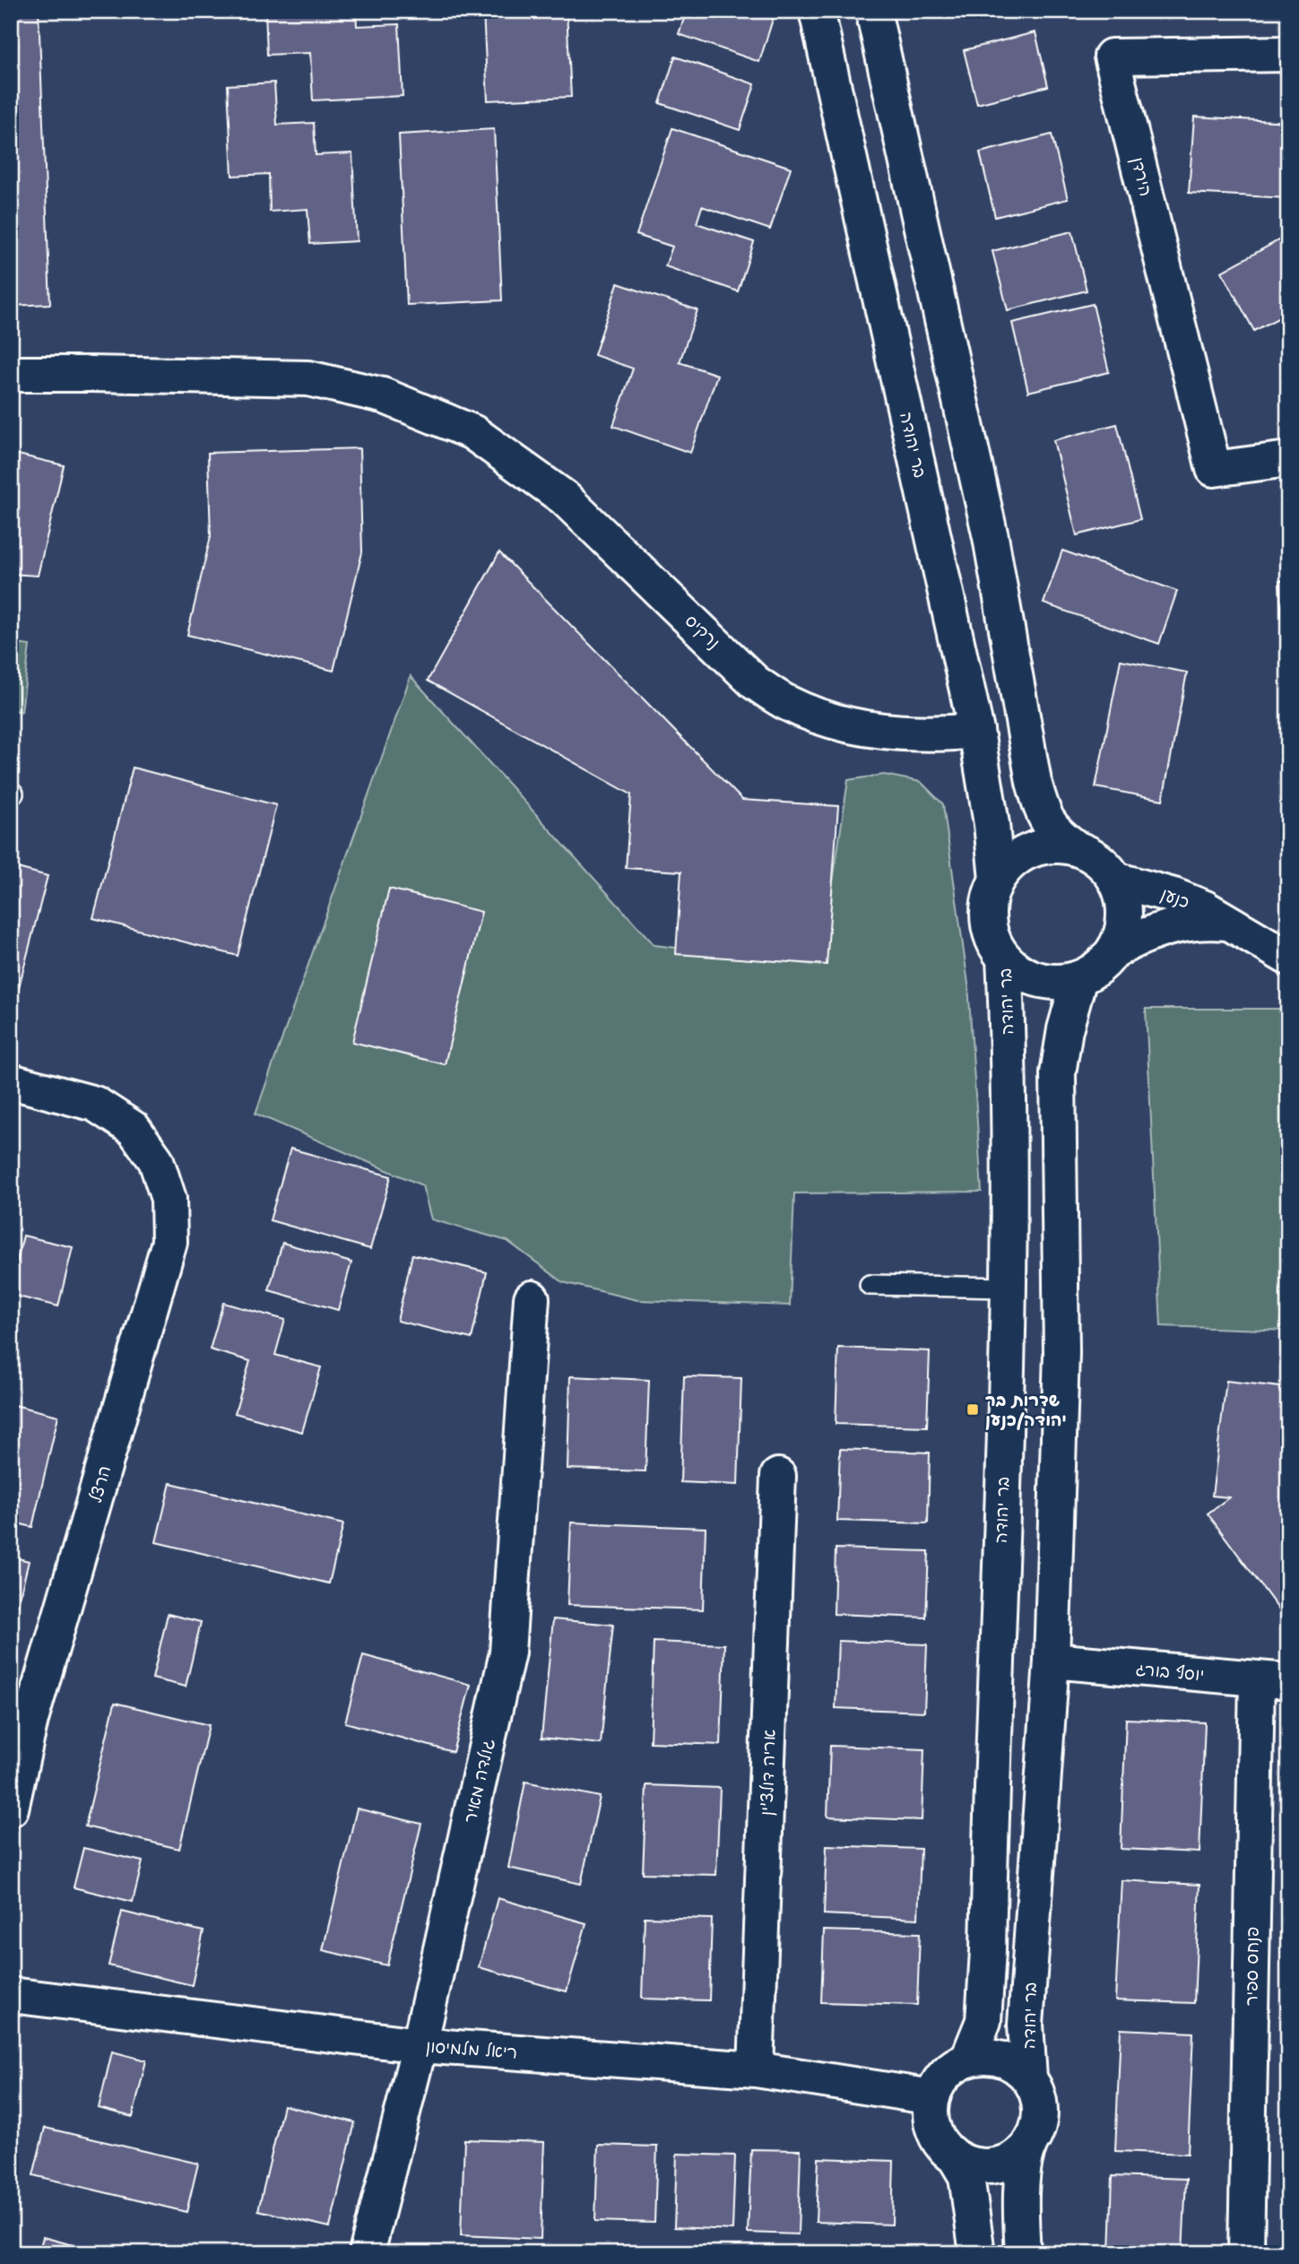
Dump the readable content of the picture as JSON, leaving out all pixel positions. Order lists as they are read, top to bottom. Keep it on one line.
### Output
{"streets":{"street":["הירדן","בר יהודה","נרקיס","כנען","הרצל","יוסף בורג","אריה דולצ'ין","גולדה מאיר","פנחס ספיר","ריאל מלמיסון"]},"crossings":[["בר יהודה","נרקיס"],["בר יהודה","כנען"],["בר יהודה","יוסף בורג"],["בר יהודה","ריאל מלמיסון"],["יוסף בורג","פנחס ספיר"],["אריה דולצ'ין","ריאל מלמיסון"],["גולדה מאיר","ריאל מלמיסון"]],"places":{"transit":["שדרות בר יהודה/כנען"]}}
